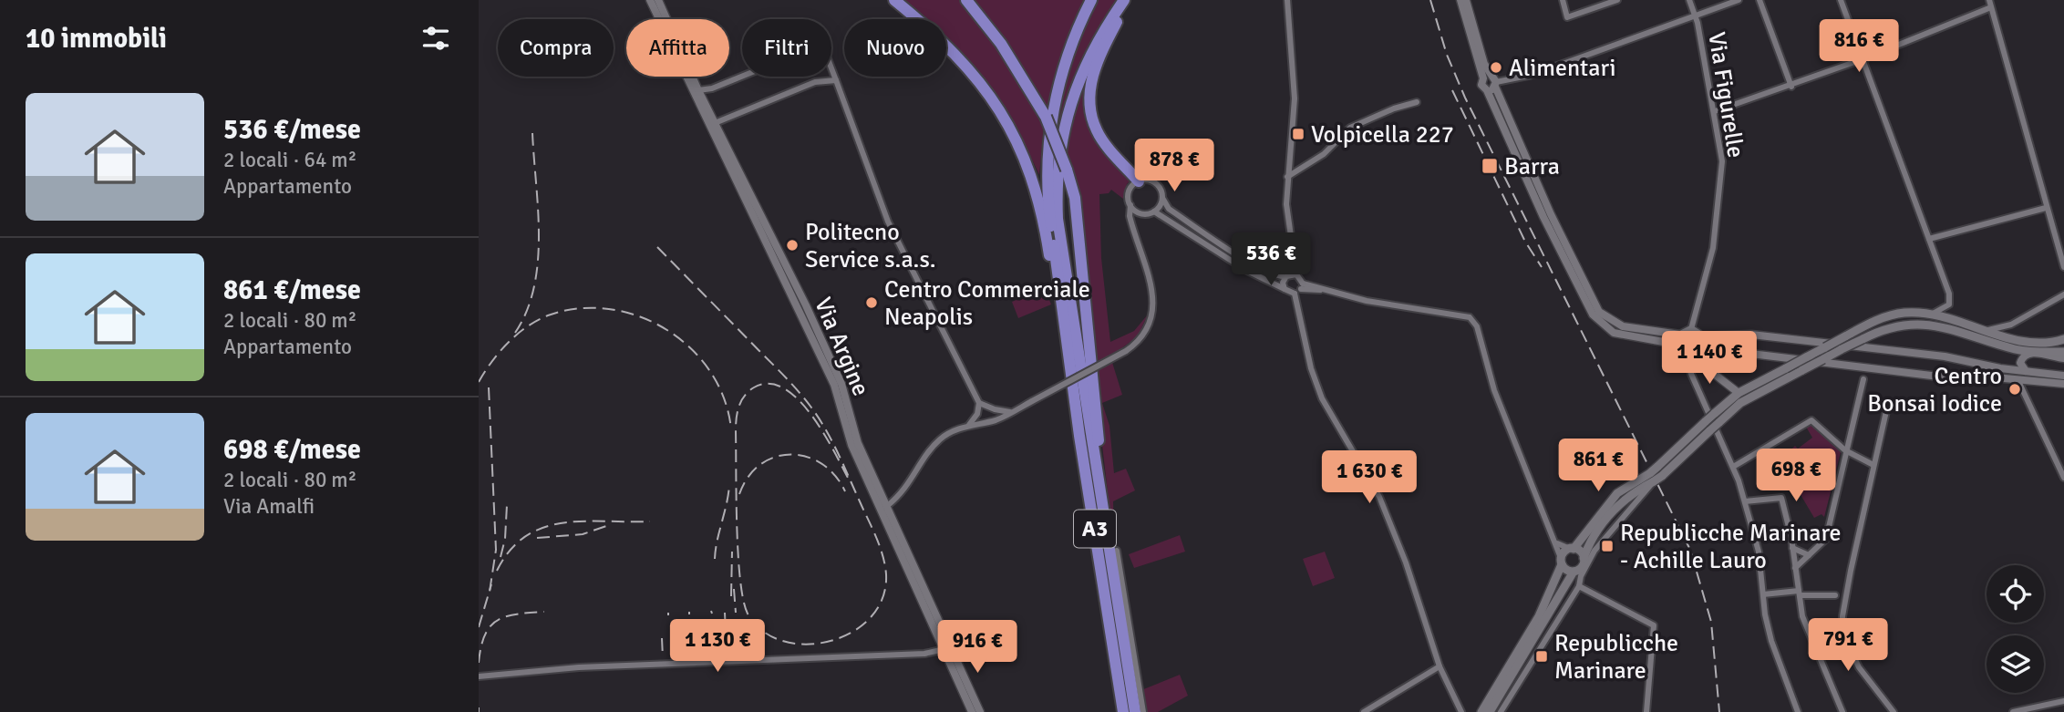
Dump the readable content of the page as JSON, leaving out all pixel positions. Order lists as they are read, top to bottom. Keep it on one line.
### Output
{"streets":{"highway":["A3"],"street":["Via Figurelle","Via Argine"]},"places":{"other":["Alimentari","Politecno Service s.a.s.","Centro Commerciale Neapolis","Centro Bonsai Iodice"],"transit":["Volpicella 227","Barra","Republicche Marinare - Achille Lauro","Republicche Marinare"]},"page":{"heading":"10 immobili","price":["816 €","878 €","536 €","1 140 €","861 €","698 €","1 630 €","791 €","1 130 €","916 €"],"chip":["Compra","Affitta","Filtri","Nuovo"],"list":[{"name":"536 €/mese","note":"2 locali · 64 m² · Appartamento"},{"name":"861 €/mese","note":"2 locali · 80 m² · Appartamento"},{"name":"698 €/mese","note":"2 locali · 80 m² · Via Amalfi"}]}}
